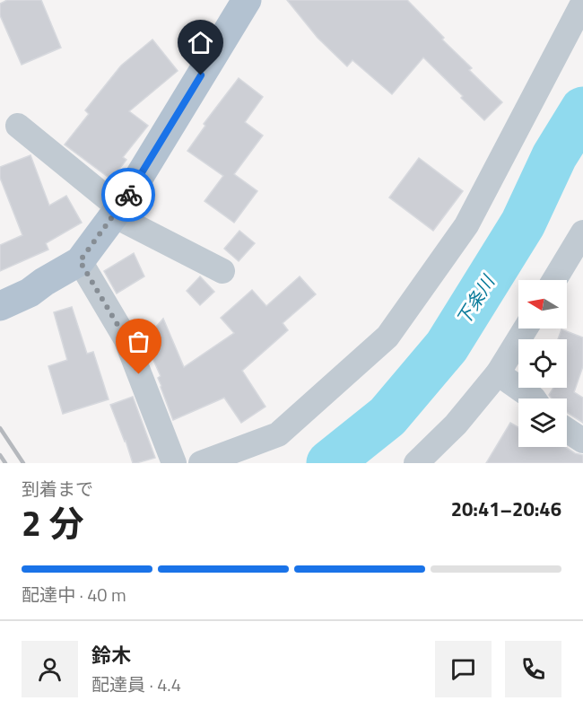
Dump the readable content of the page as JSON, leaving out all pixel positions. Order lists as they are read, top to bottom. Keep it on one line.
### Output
{"water":["下条川"],"north":"left","page":{"heading":["2 分","到着まで","20:41–20:46"],"panel":["鈴木","配達員 · 4.4"],"bar":"配達中 · 40 m"}}
